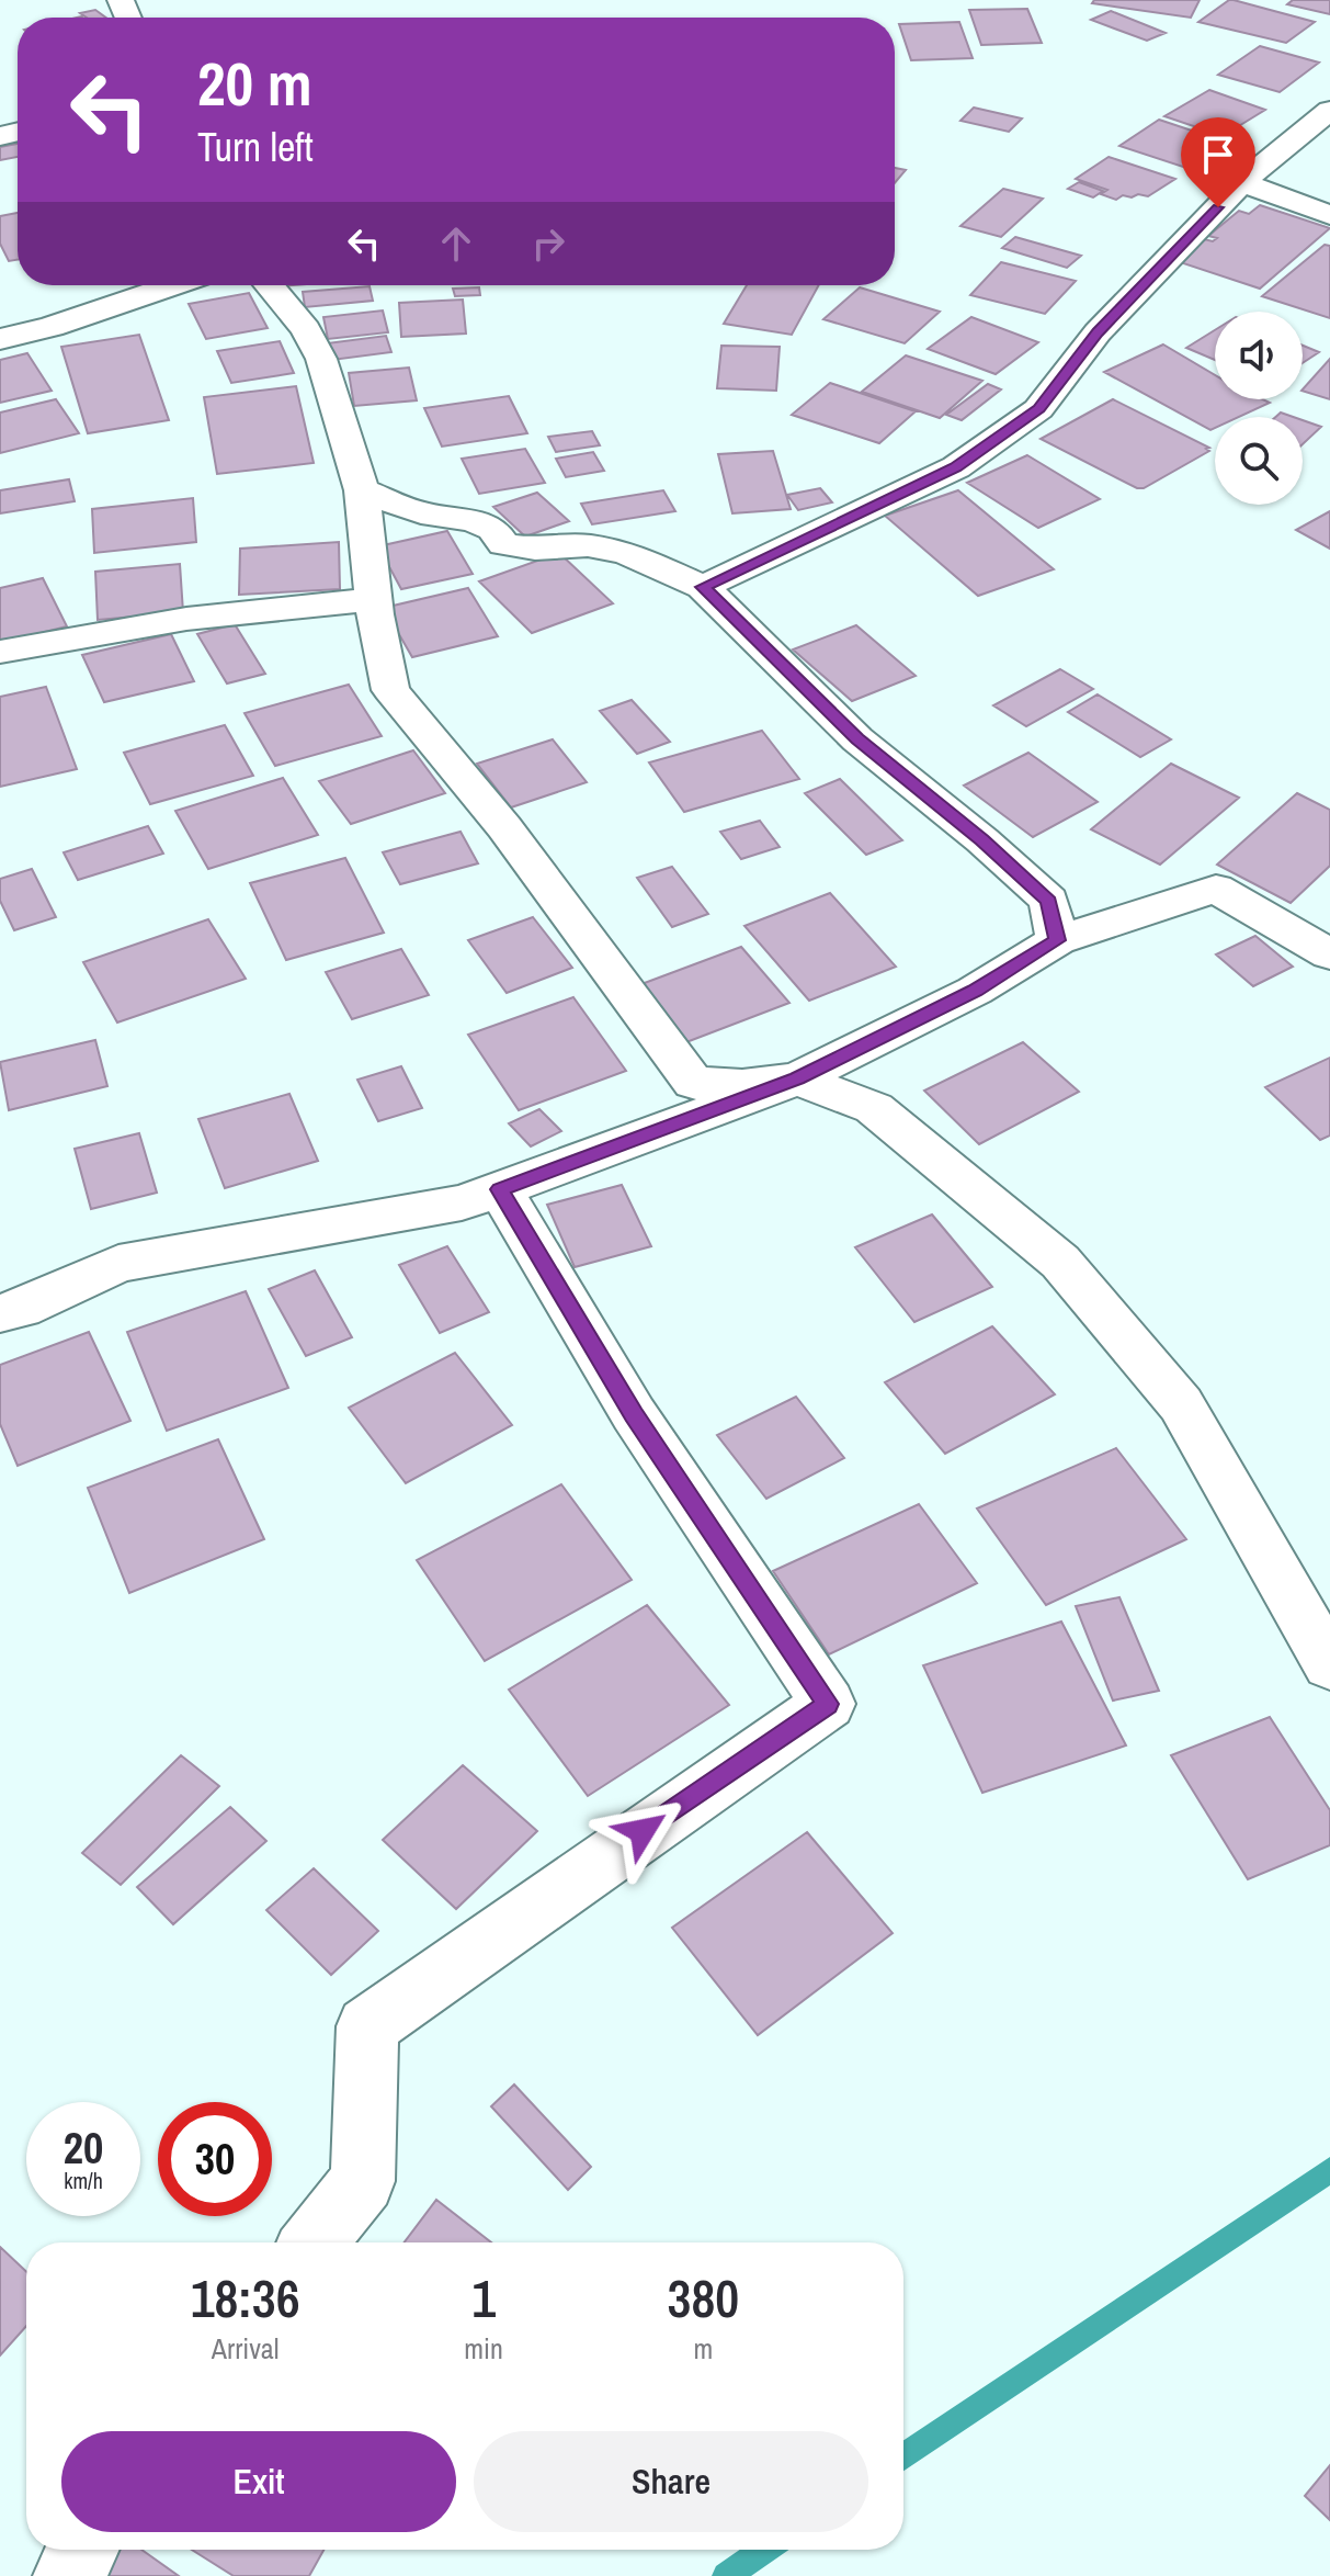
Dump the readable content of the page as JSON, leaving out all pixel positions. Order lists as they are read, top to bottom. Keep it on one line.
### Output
{"page":{"turn":["20 m","Turn left"],"speed":"20 km/h","limit":"30","eta":["18:36","Arrival","1","min","380","m"],"buttons":["Exit","Share"]}}
